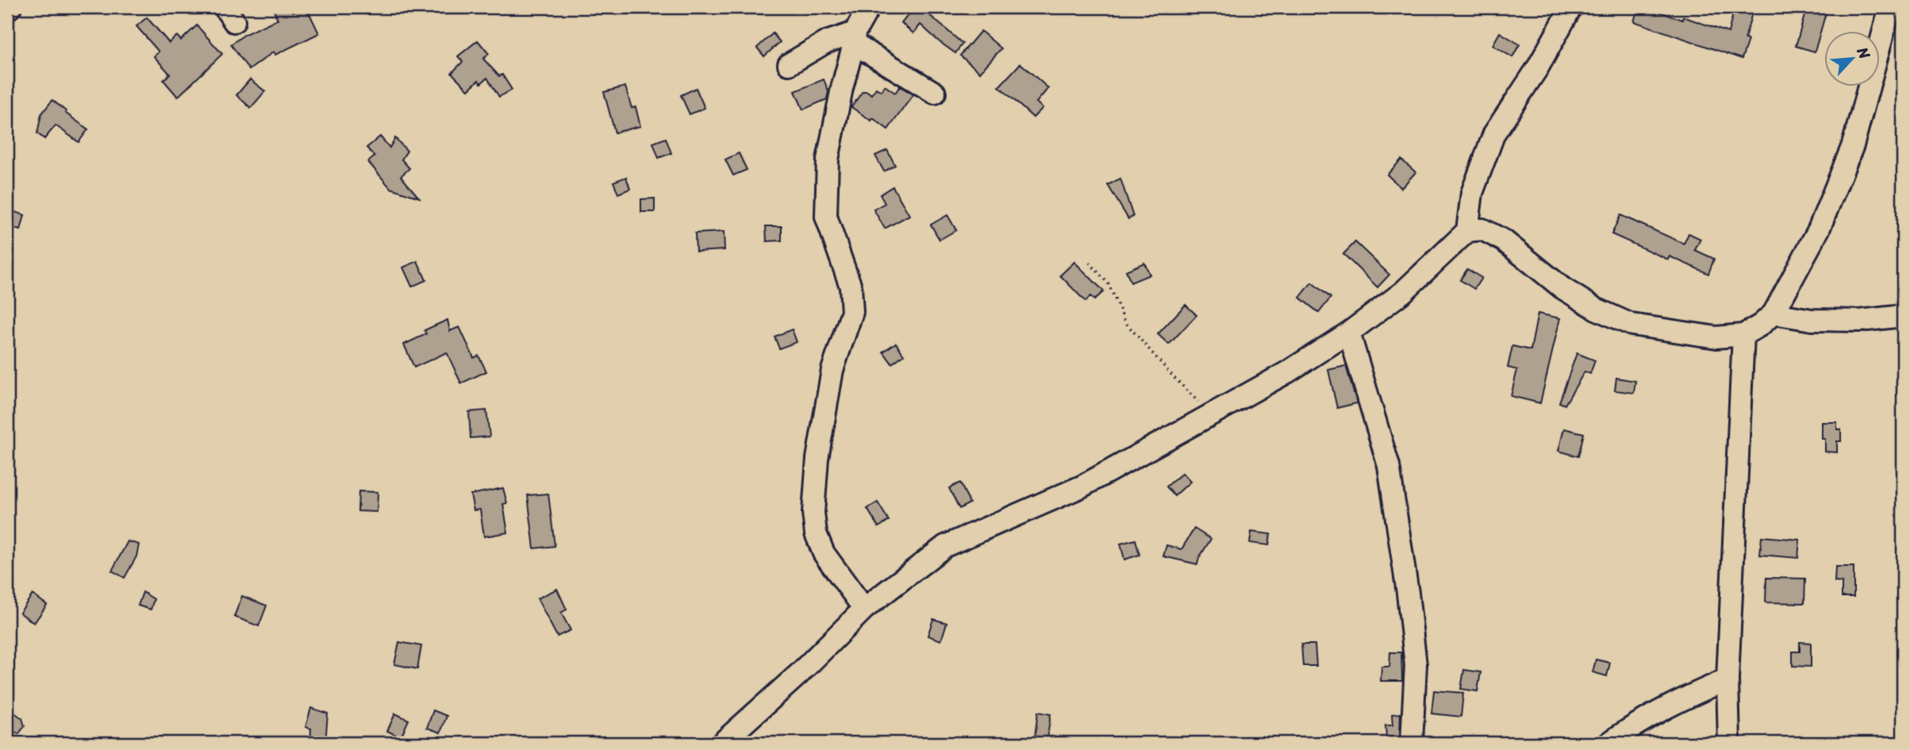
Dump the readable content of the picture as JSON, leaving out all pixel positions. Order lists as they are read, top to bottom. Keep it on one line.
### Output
{"north":"top right"}
